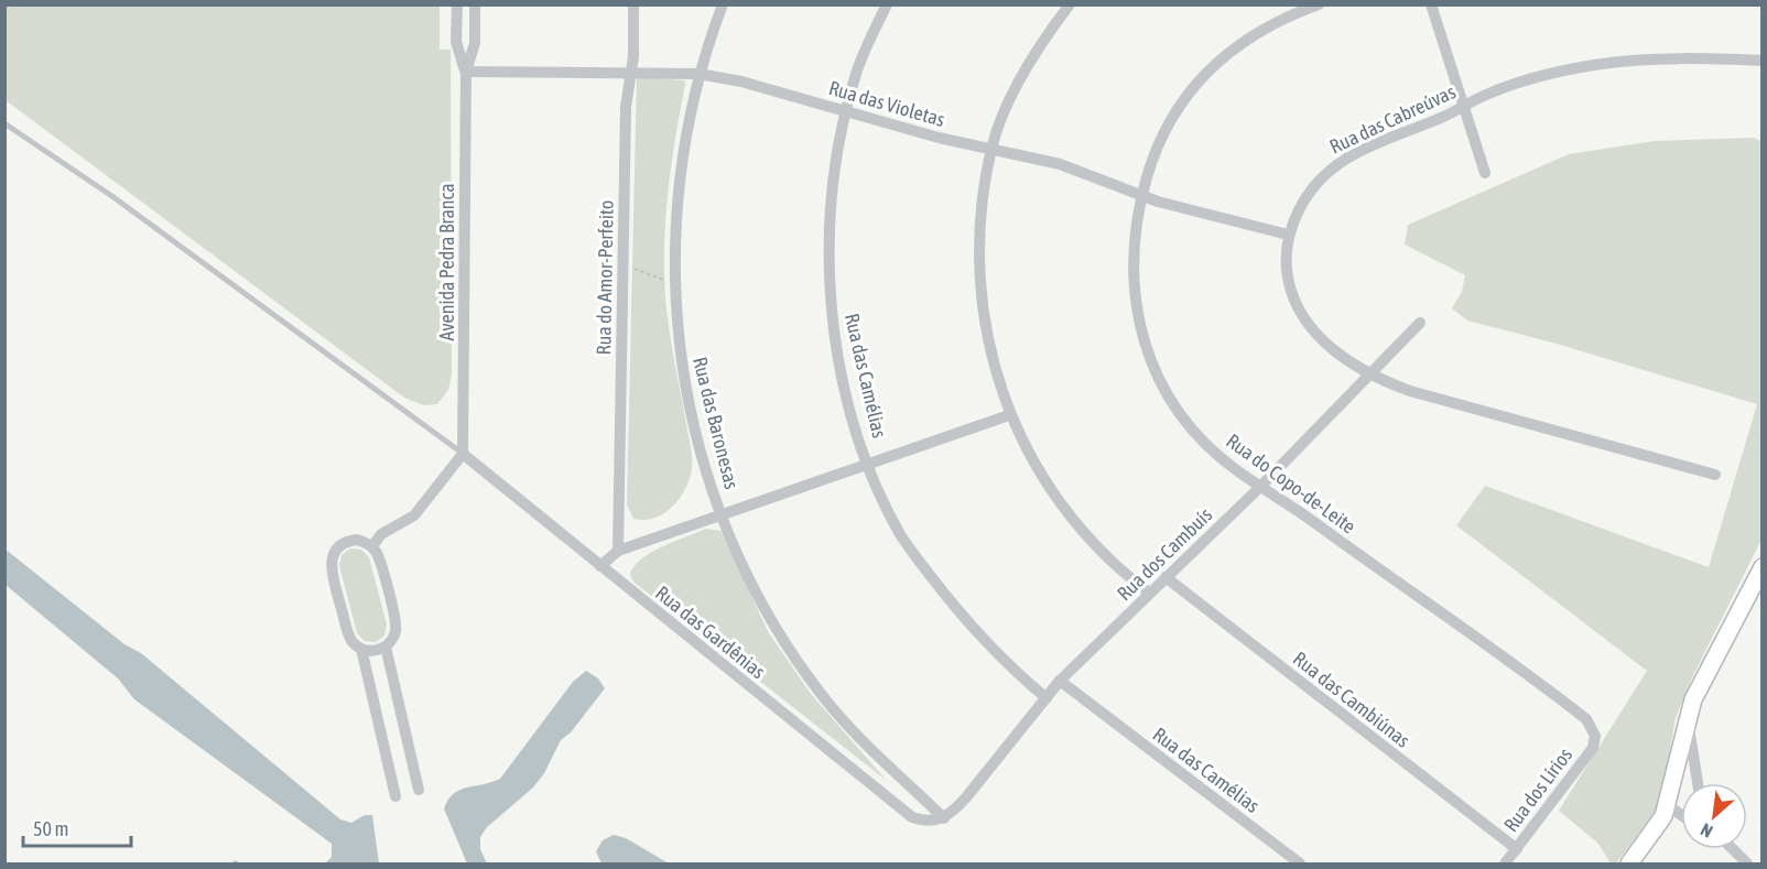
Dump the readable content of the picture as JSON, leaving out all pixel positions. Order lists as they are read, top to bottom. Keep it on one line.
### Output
{"streets":{"street":["Rua das Violetas","Rua das Cabreúvas","Avenida Pedra Branca","Rua do Amor-Perfeito","Rua das Camélias","Rua das Baronesas","Rua do Copo-de-Leite","Rua dos Cambuís","Rua das Gardênias","Rua das Cambiúnas","Rua dos Lírios"]},"crossings":[["Rua das Violetas","Rua das Cabreúvas"],["Rua das Violetas","Avenida Pedra Branca"],["Rua das Violetas","Rua do Amor-Perfeito"],["Rua das Violetas","Rua das Camélias"],["Rua das Violetas","Rua das Baronesas"],["Rua das Violetas","Rua do Copo-de-Leite"],["Rua das Cabreúvas","Rua dos Cambuís"],["Avenida Pedra Branca","Rua das Gardênias"],["Rua das Camélias","Rua dos Cambuís"],["Rua das Baronesas","Rua dos Cambuís"],["Rua das Baronesas","Rua das Gardênias"],["Rua do Copo-de-Leite","Rua dos Cambuís"],["Rua do Copo-de-Leite","Rua dos Lírios"],["Rua dos Cambuís","Rua das Gardênias"],["Rua dos Cambuís","Rua das Cambiúnas"],["Rua das Cambiúnas","Rua dos Lírios"]],"scale_bar":"50 m","north":"bottom left"}
